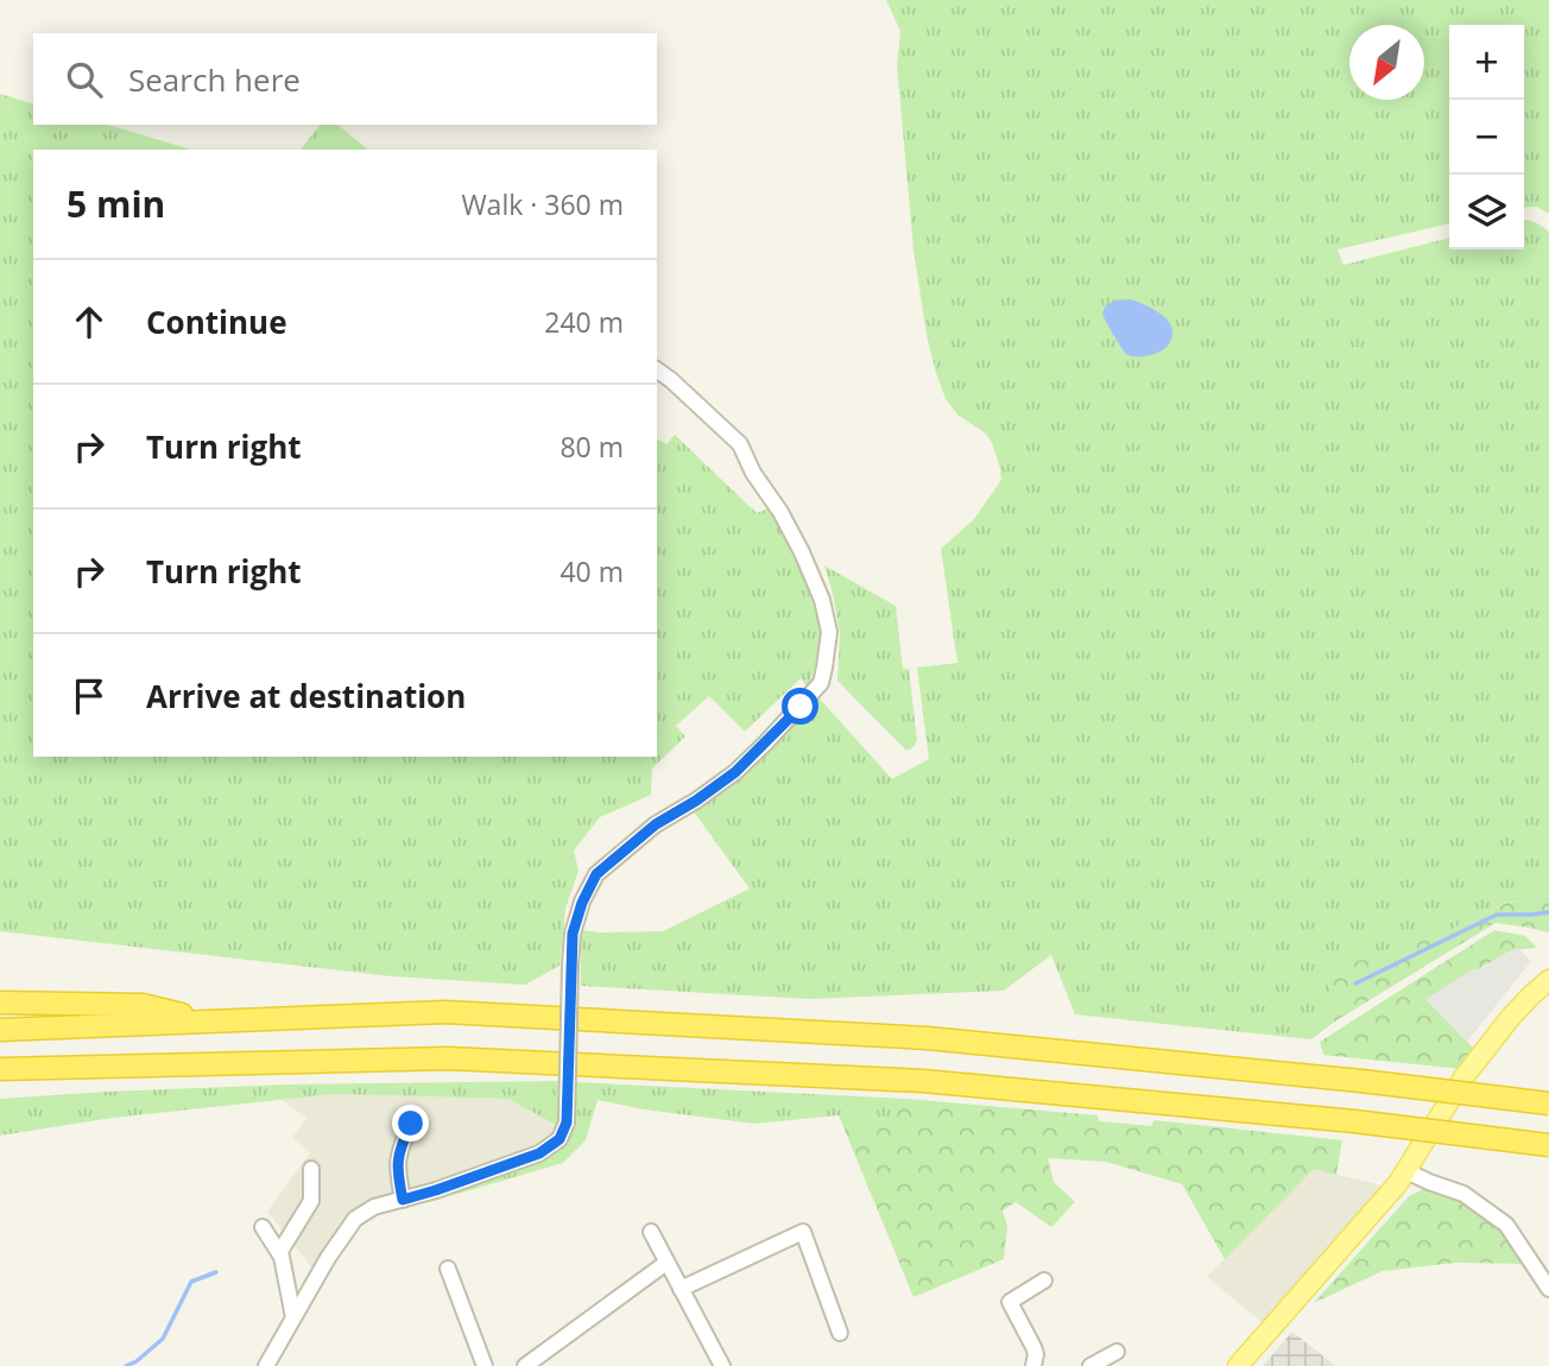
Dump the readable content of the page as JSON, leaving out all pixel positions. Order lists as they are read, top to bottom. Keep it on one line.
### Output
{"north":"bottom left","page":{"map_buttons":["+","−"],"search":"Search here","heading":["5 min","Walk · 360 m"],"list":[["Continue","240 m"],["Turn right","80 m"],["Turn right","40 m"],"Arrive at destination"]}}
